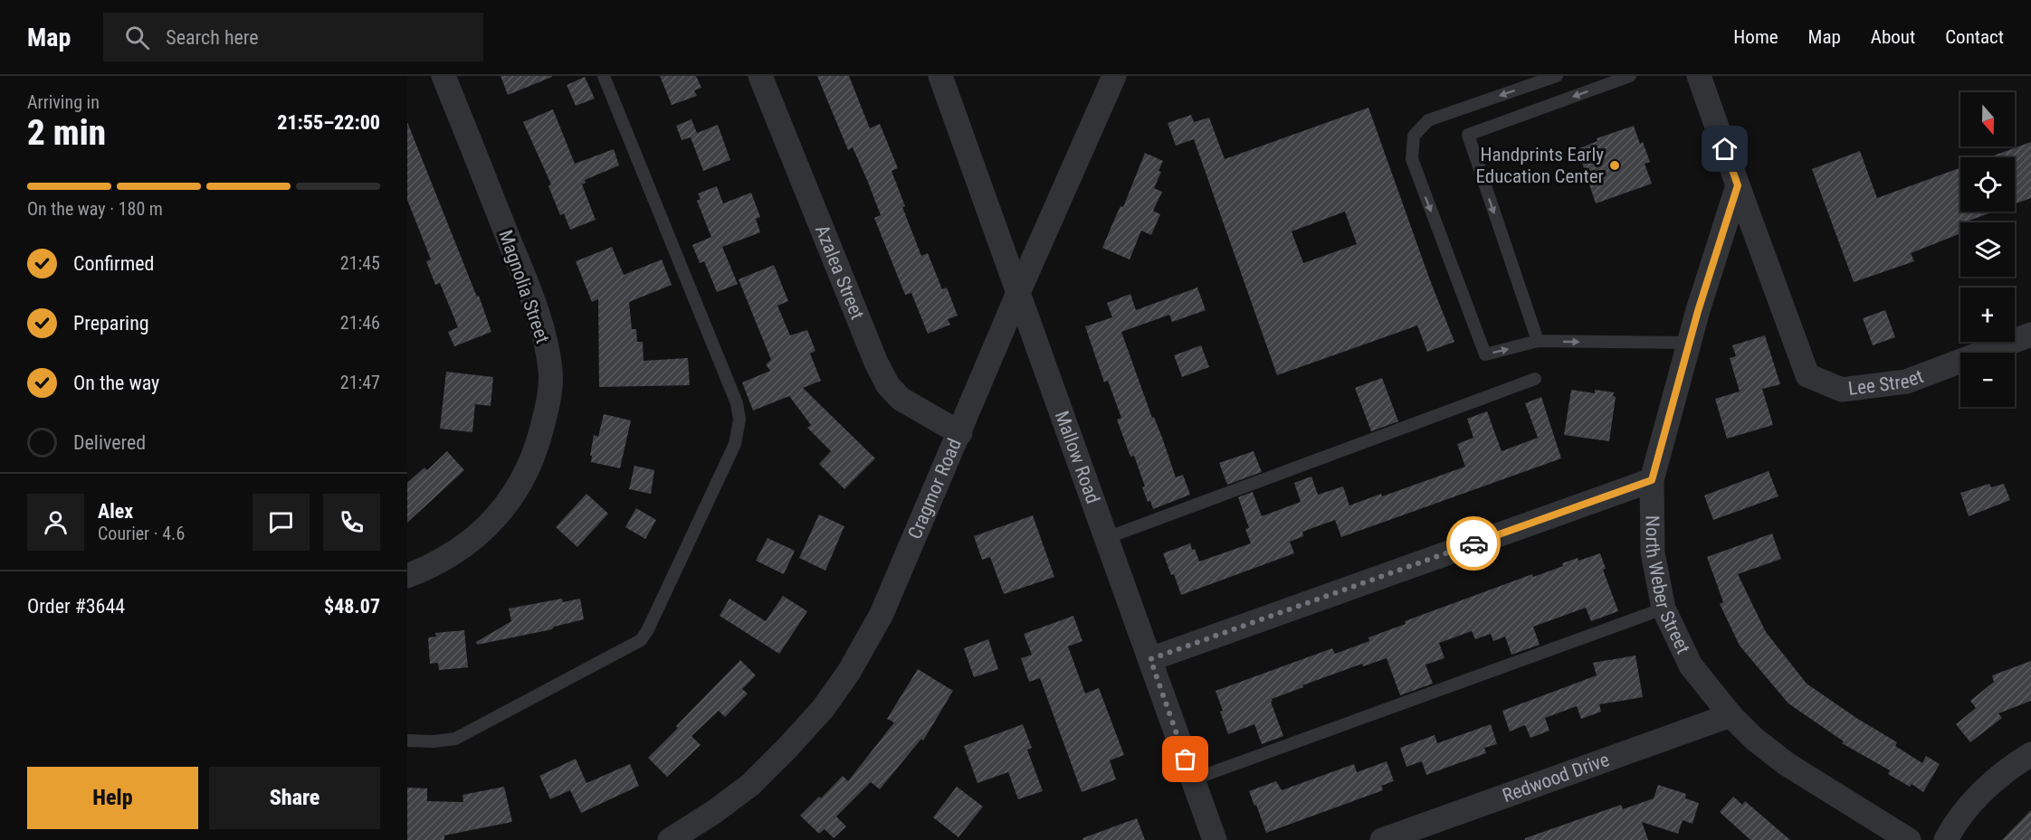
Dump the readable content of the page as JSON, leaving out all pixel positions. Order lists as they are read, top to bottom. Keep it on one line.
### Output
{"streets":{"street":["Azalea Street","Magnolia Street","Lee Street","Mallow Road","Cragmor Road","North Weber Street","Redwood Drive"]},"crossings":[["Azalea Street","Cragmor Road"],["Lee Street","North Weber Street"],["Mallow Road","Cragmor Road"],["North Weber Street","Redwood Drive"]],"places":["Handprints Early Education Center"],"north":"bottom","page":{"header":"Map","search":"Search here","nav":["Home","Map","About","Contact"],"heading":["2 min","Arriving in","21:55–22:00"],"panel":["Alex","Courier · 4.6","Order #3644","$48.07"],"map_buttons":["+","−"],"bar":"On the way · 180 m","list":[["Confirmed","21:45"],["Preparing","21:46"],["On the way","21:47"],"Delivered"],"buttons":["Help","Share"]}}
